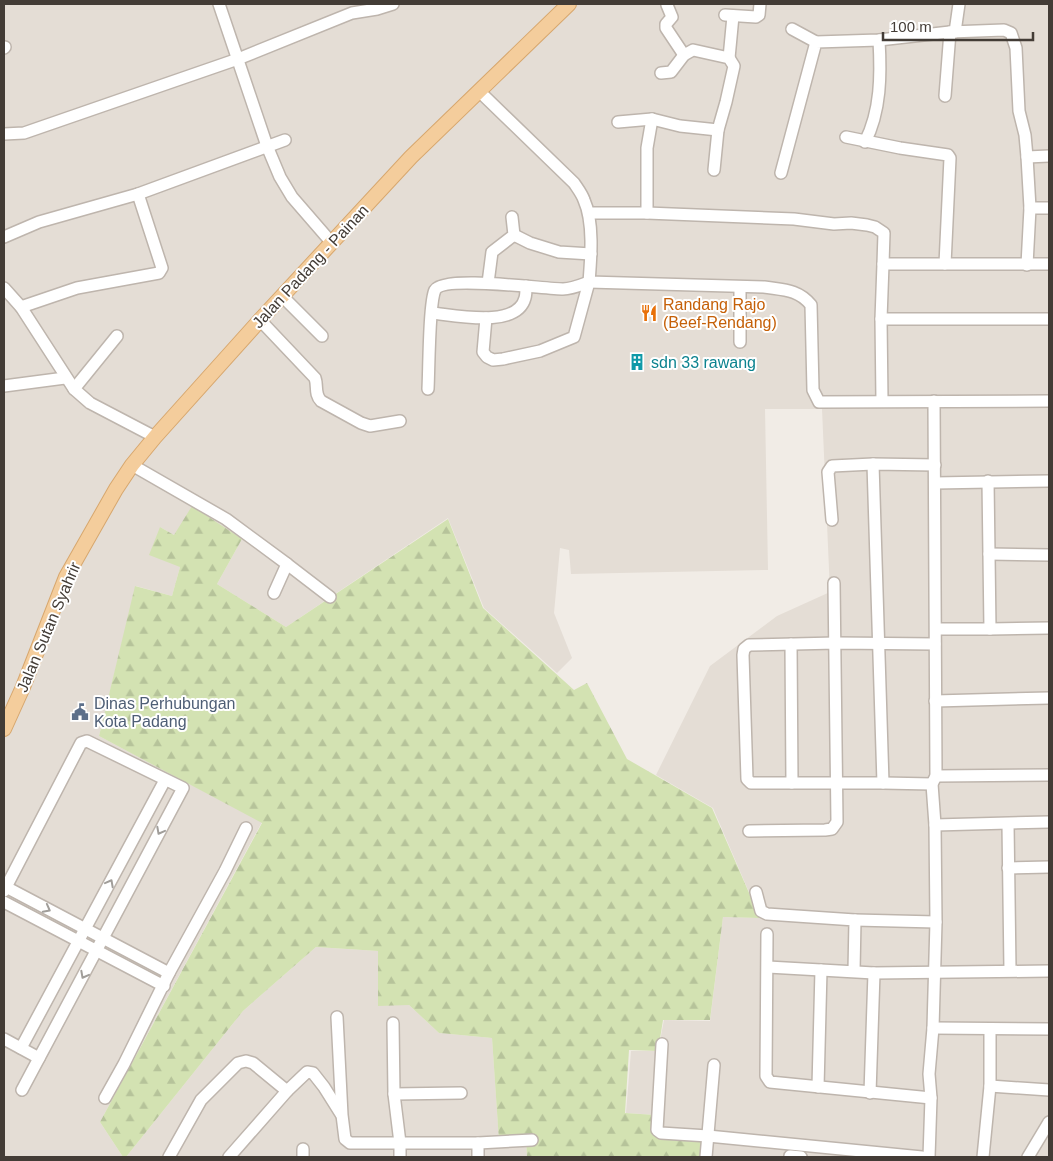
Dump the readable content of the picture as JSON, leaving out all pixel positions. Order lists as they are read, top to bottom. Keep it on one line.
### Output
{"streets":{"main road":["Jalan Padang - Painan","Jalan Sutan Syahrir"]},"crossings":[["Jalan Padang - Painan","Jalan Sutan Syahrir"]],"places":{"restaurant":["Randang Rajo (Beef-Rendang)"],"building":["sdn 33 rawang"],"public building":["Dinas Perhubungan Kota Padang"]},"scale_bar":"100 m"}
